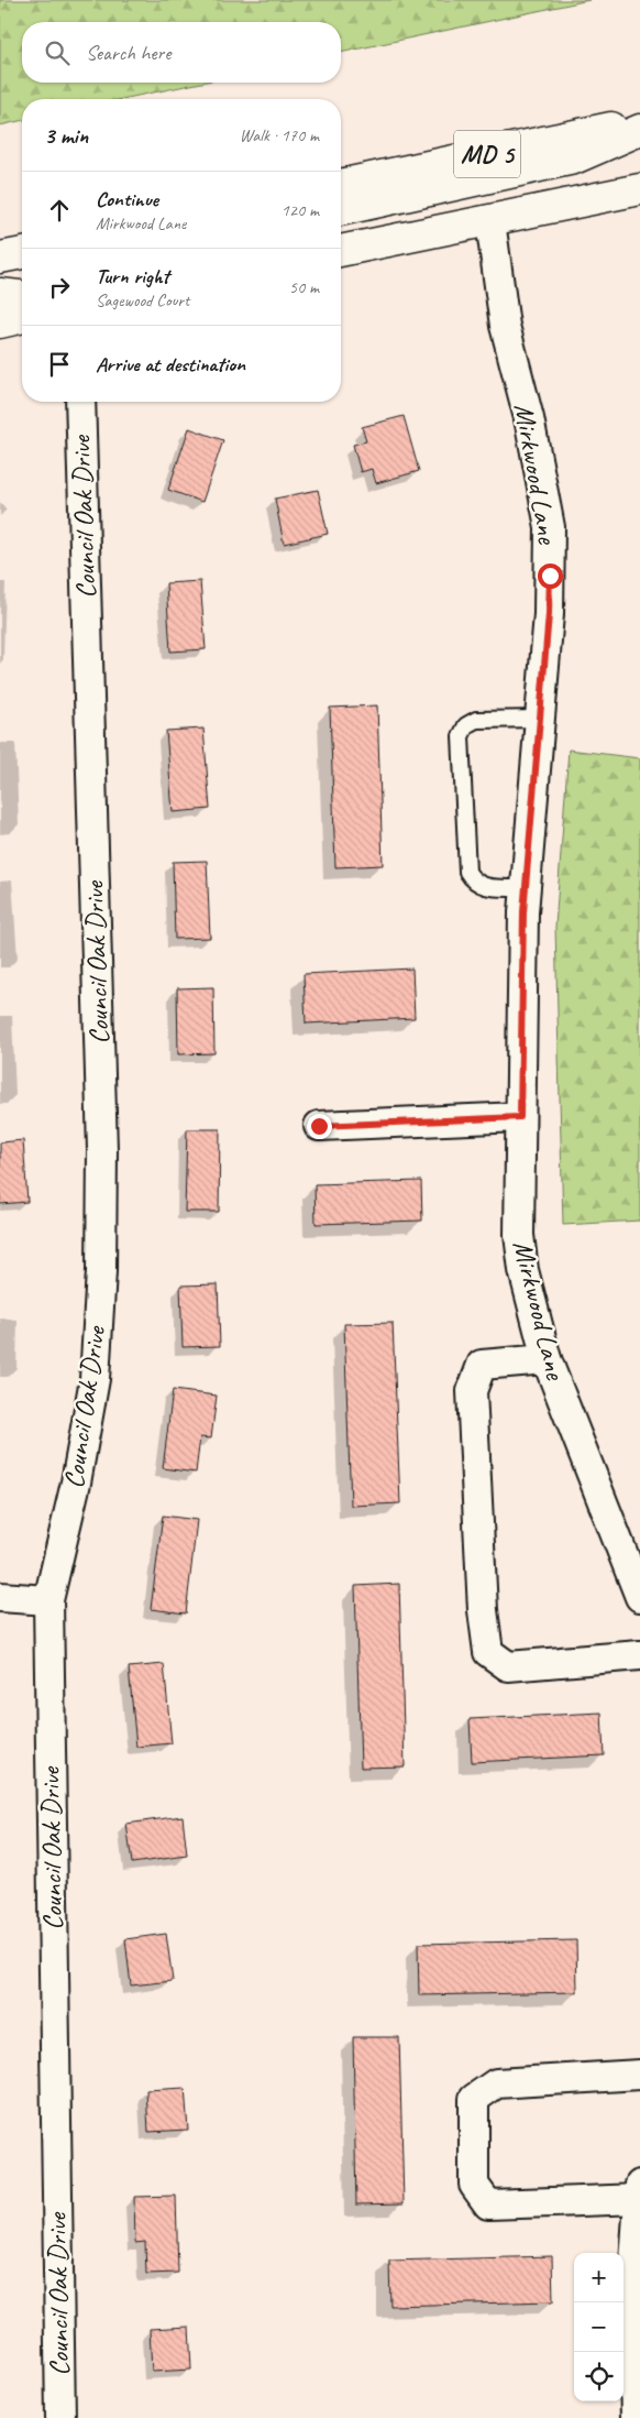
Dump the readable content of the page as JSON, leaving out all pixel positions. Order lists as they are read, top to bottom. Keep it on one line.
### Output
{"streets":{"highway":["MD 5"],"street":["Mirkwood Lane","Council Oak Drive"]},"crossings":[["MD 5","Mirkwood Lane"]],"page":{"search":"Search here","heading":["3 min","Walk · 170 m"],"list":[["Continue","Mirkwood Lane","120 m"],["Turn right","Sagewood Court","50 m"],"Arrive at destination"],"map_buttons":["+","−"]}}
